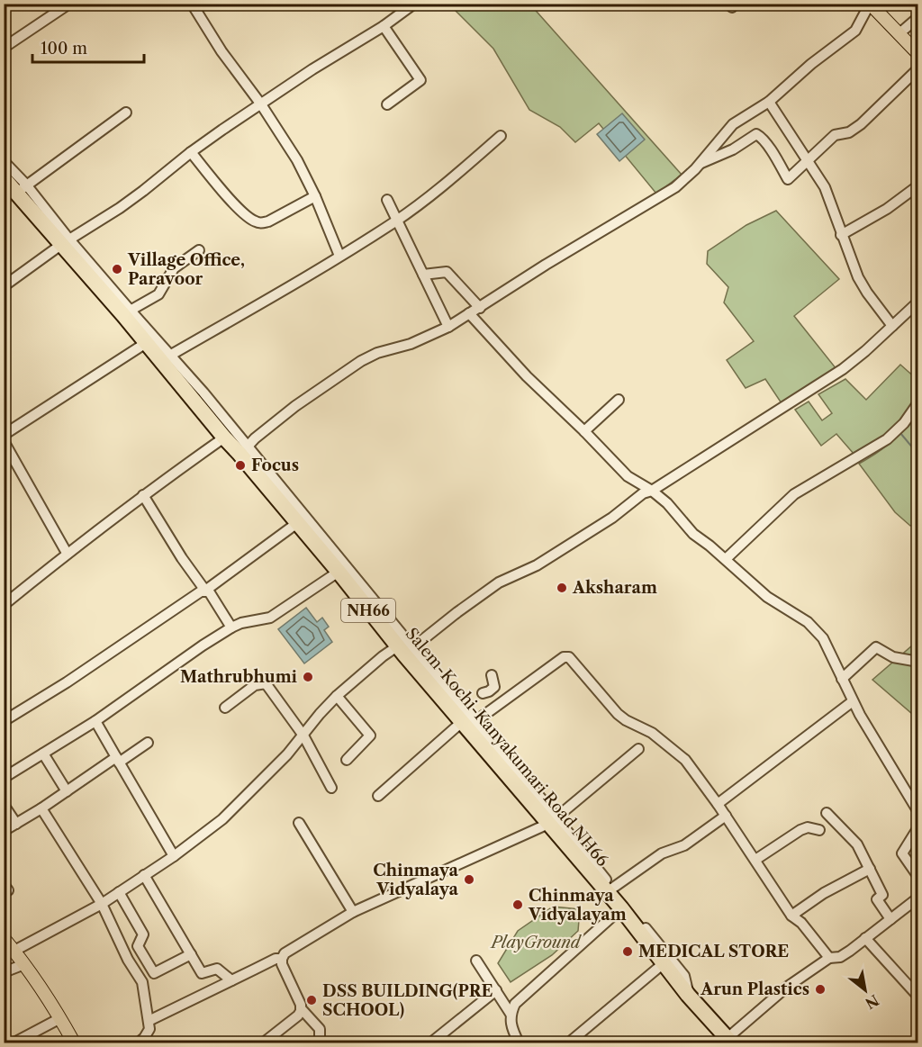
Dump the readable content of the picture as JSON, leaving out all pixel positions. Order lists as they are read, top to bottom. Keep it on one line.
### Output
{"streets":{"highway":["NH66","Salem-Kochi-Kanyakumari Road NH66"]},"parks":["PlayGround"],"places":["Village Office, Paravoor","Focus","Aksharam","Mathrubhumi","Chinmaya Vidyalaya","Chinmaya Vidyalayam","MEDICAL STORE","Arun Plastics","DSS BUILDING(PRE SCHOOL)"],"scale_bar":"100 m","north":"bottom right"}
